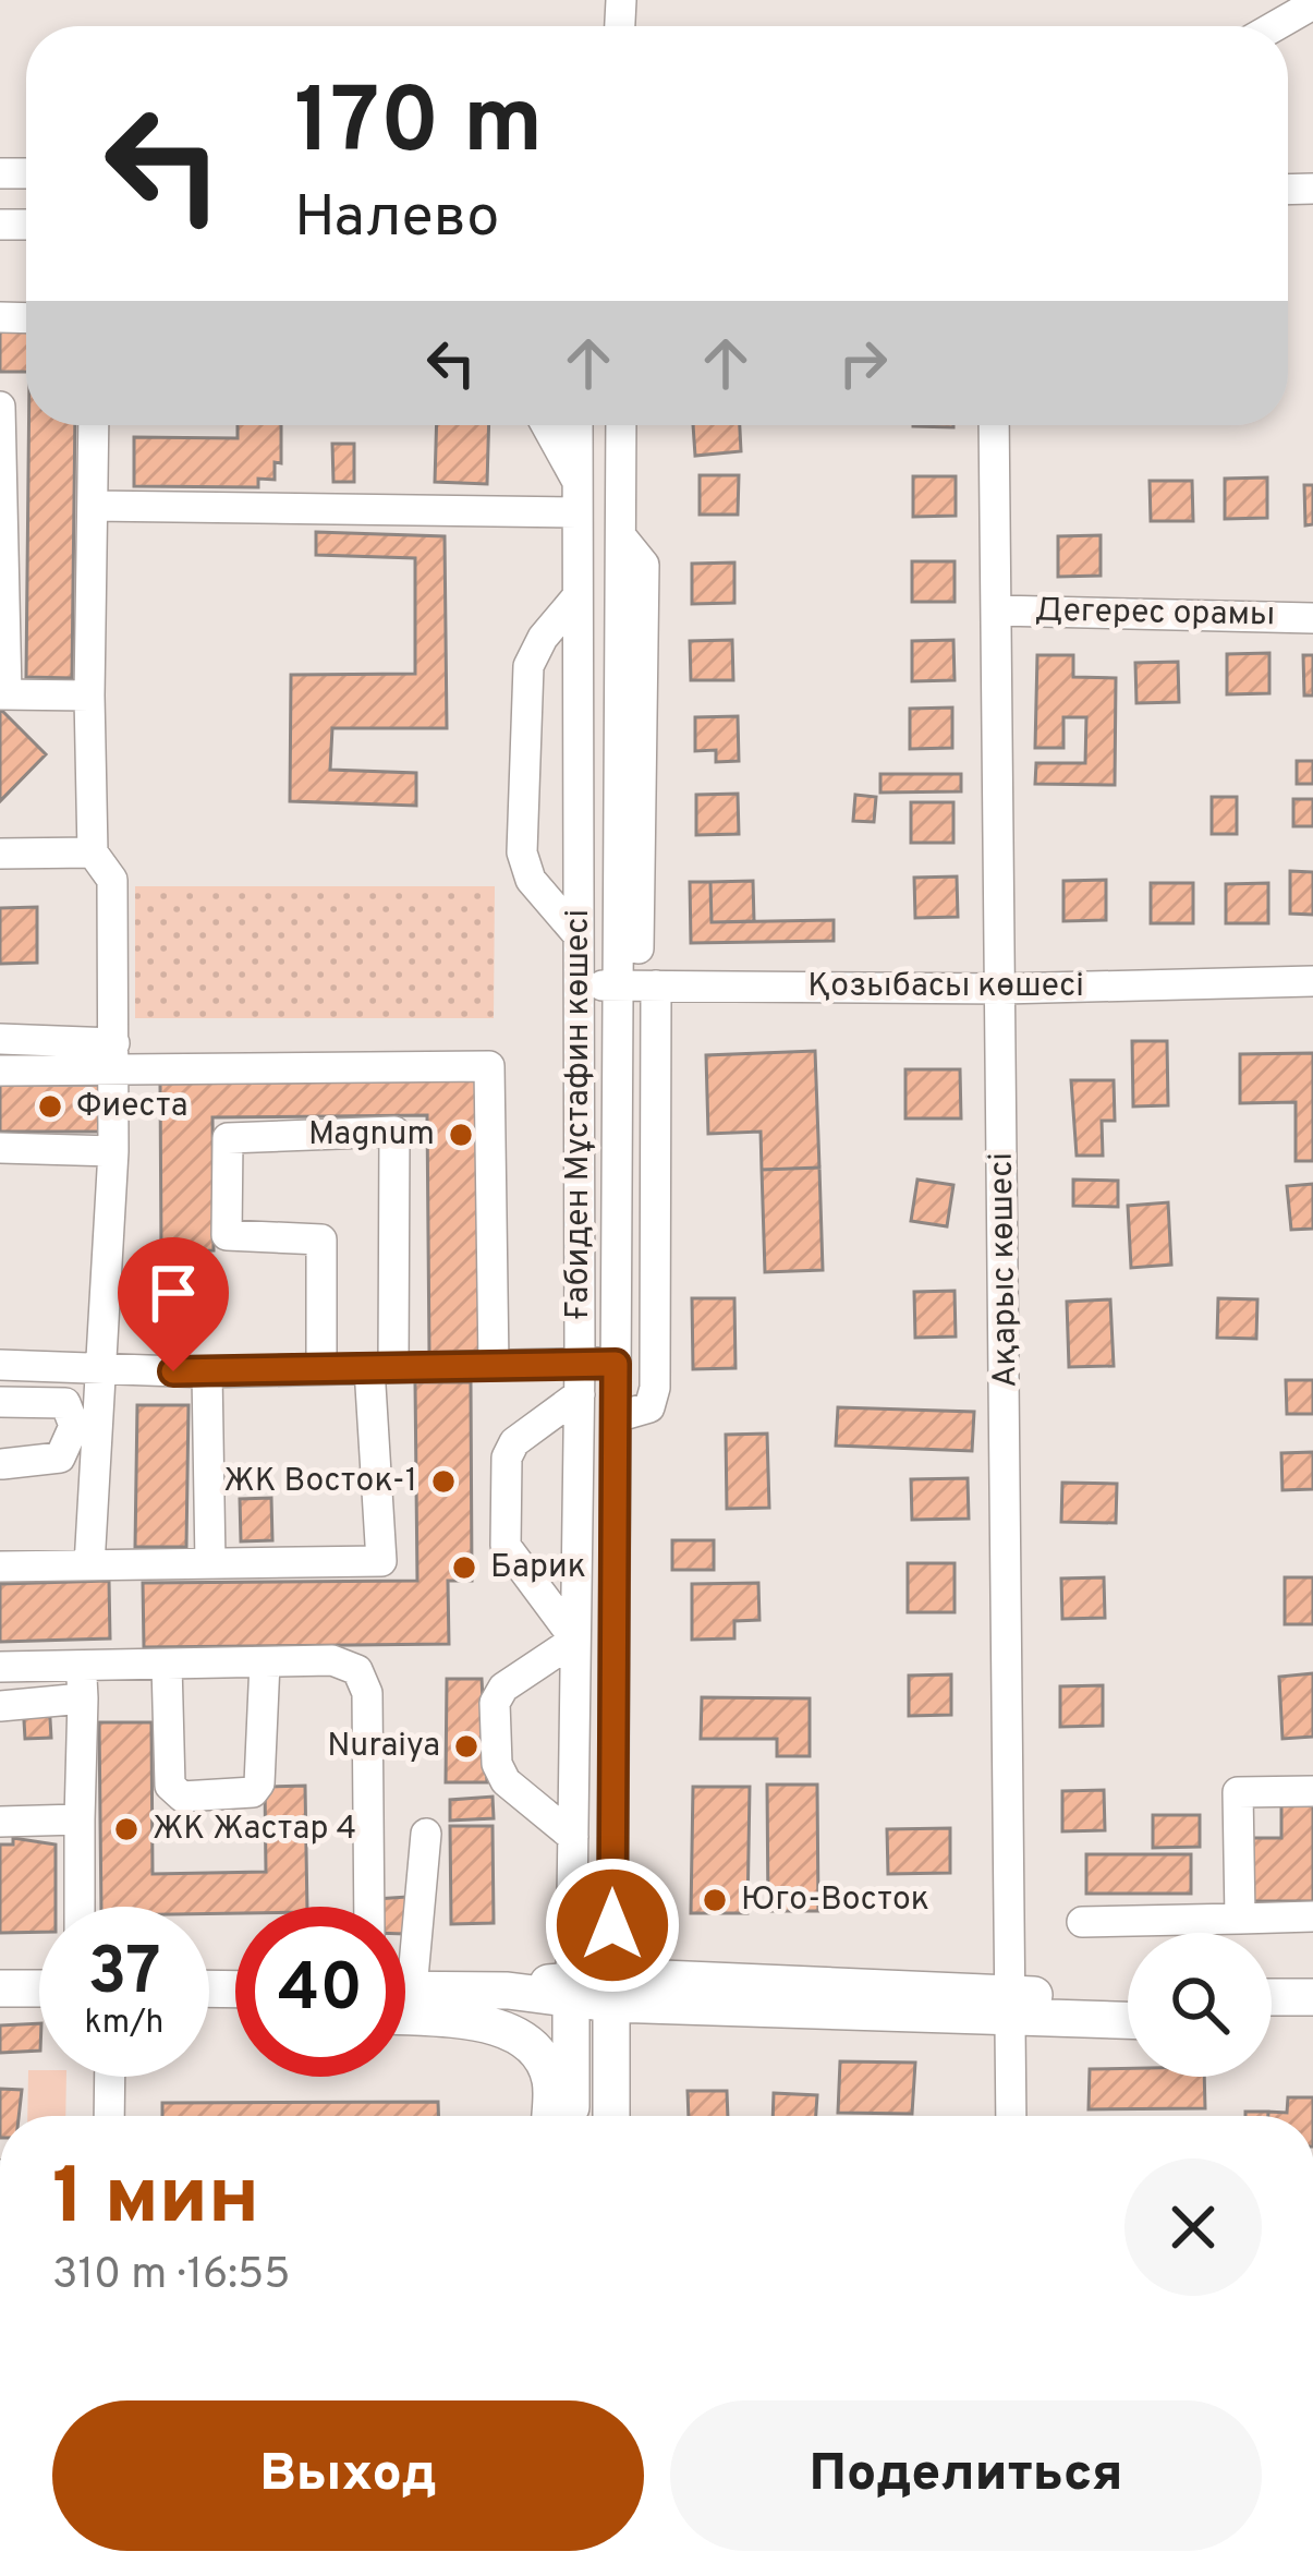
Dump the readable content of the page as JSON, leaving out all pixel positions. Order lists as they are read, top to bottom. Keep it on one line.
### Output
{"streets":{"main road":["Ғабиден Мұстафин көшесі"],"street":["Дегерес орамы","Қозыбасы көшесі","Ақарыс көшесі"]},"crossings":[["Дегерес орамы","Ақарыс көшесі"],["Қозыбасы көшесі","Ғабиден Мұстафин көшесі"],["Қозыбасы көшесі","Ақарыс көшесі"]],"places":["Фиеста","Magnum","ЖК Восток-1","Барик","Nuraiya","ЖК Жастар 4","Юго-Восток"],"page":{"turn":["170 m","Налево"],"speed":"37 km/h","limit":"40","heading":["1 мин","310 m · 16:55"],"buttons":["Выход","Поделиться"]}}
